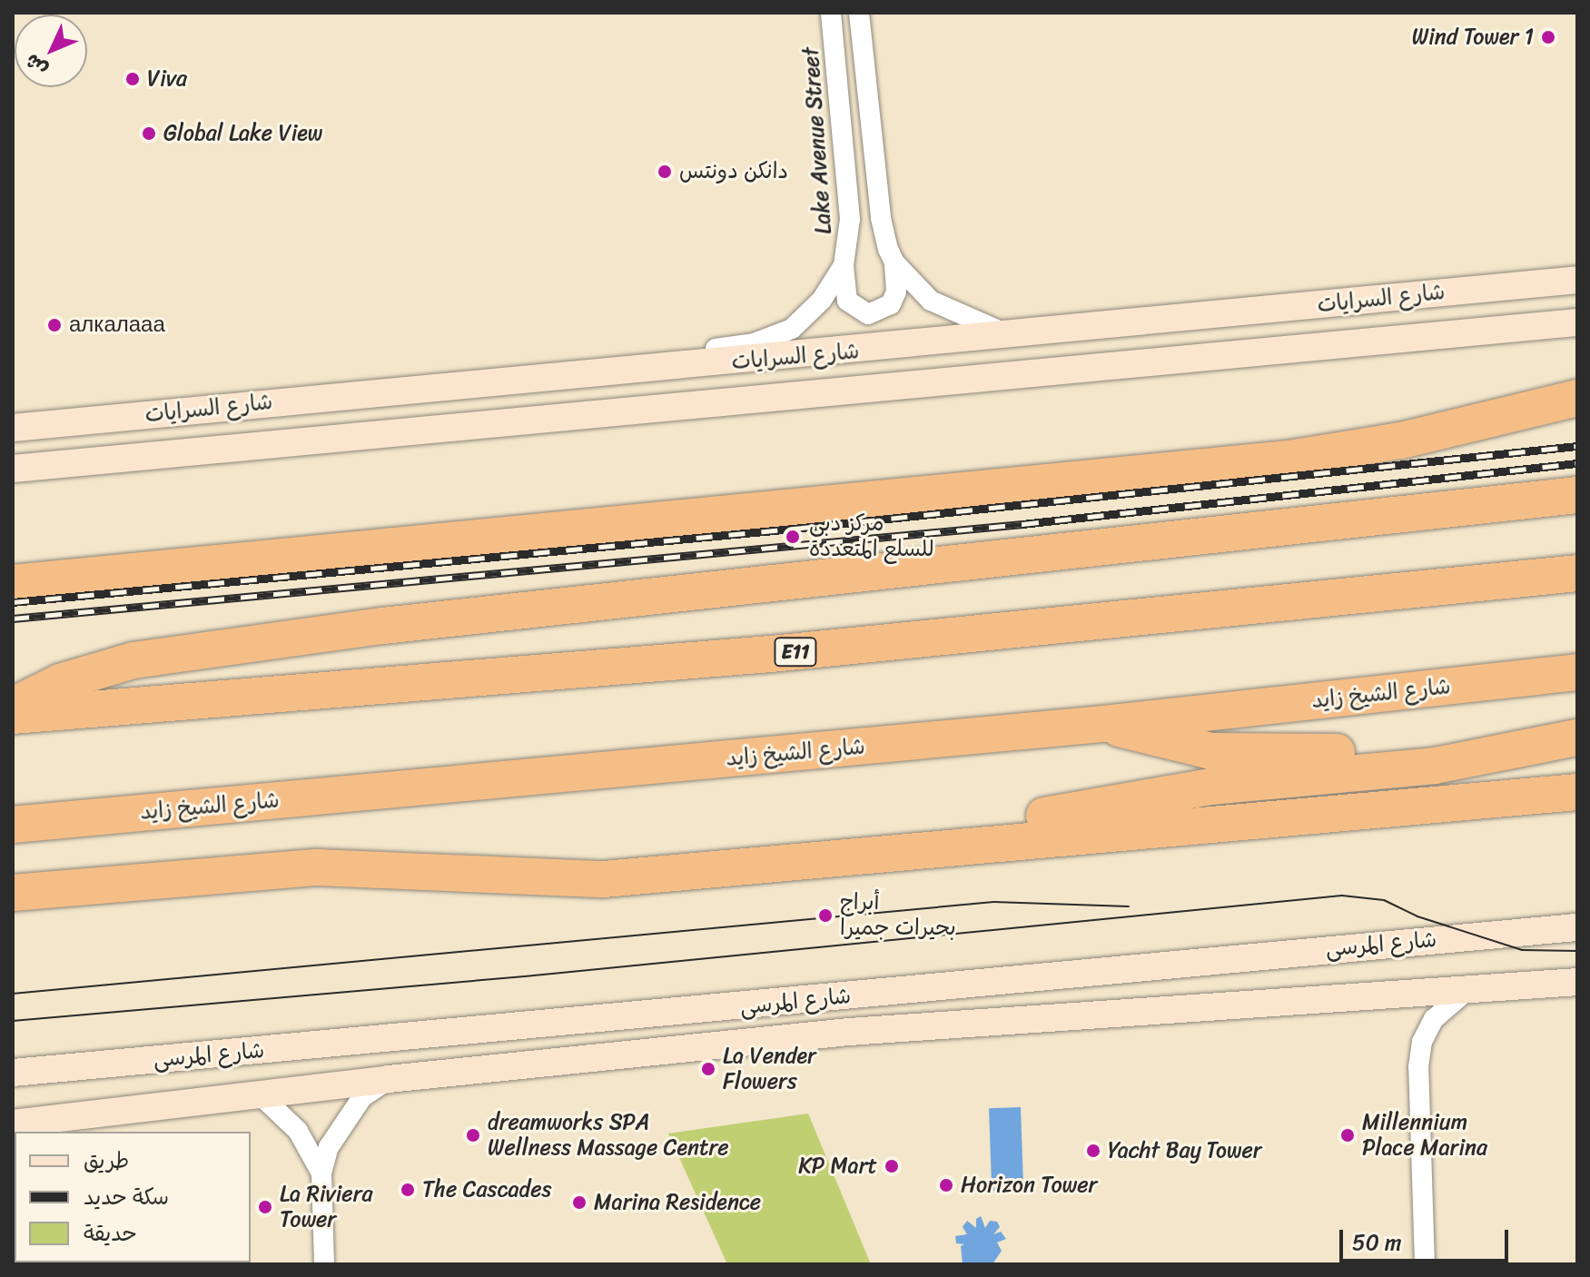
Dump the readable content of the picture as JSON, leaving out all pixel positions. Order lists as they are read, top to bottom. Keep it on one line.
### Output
{"streets":{"highway":["E11","شارع الشيخ زايد"],"main road":["شارع السرايات","شارع المرسى"],"street":["Lake Avenue Street"]},"crossings":[["Lake Avenue Street","شارع السرايات"]],"places":["Wind Tower 1","Viva","Global Lake View","دانكن دونتس","алкалааа","مركز دبي للسلع المتعددة","أبراج بحيرات جميرا","La Vender Flowers","dreamworks SPA Wellness Massage Centre","Millennium Place Marina","Yacht Bay Tower","KP Mart","Horizon Tower","The Cascades","Marina Residence","La Riviera Tower"],"legend":["طريق","سكة حديد","حديقة"],"scale_bar":"50 m","north":"bottom left"}
